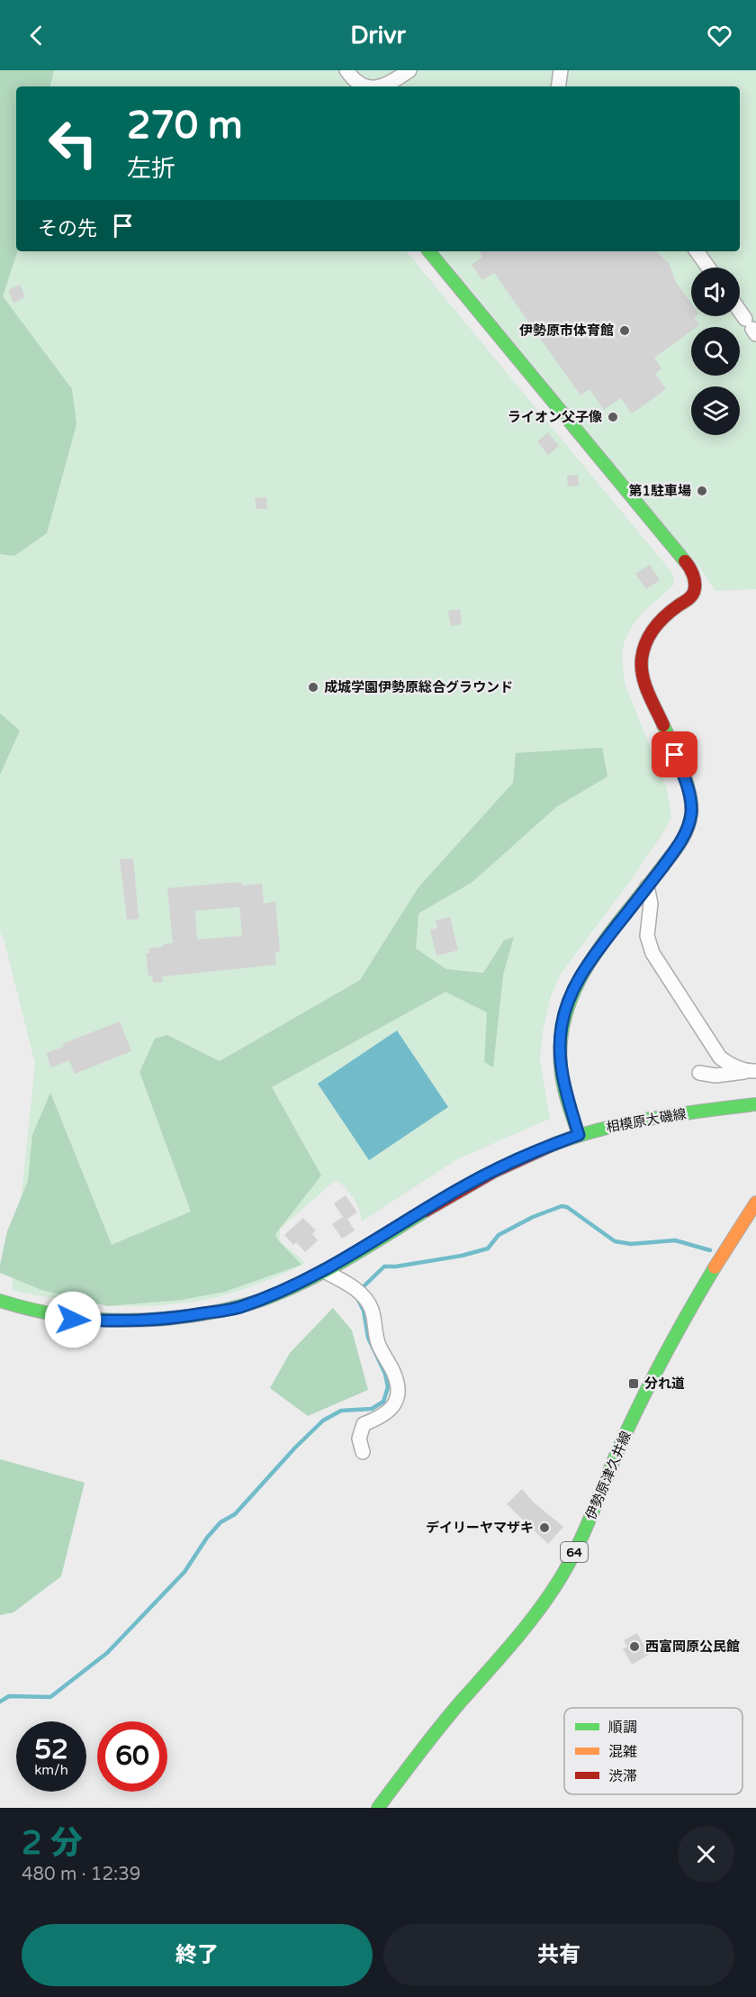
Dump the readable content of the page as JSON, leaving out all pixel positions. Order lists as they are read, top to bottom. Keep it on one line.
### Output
{"streets":{"main road":["相模原大磯線","伊勢原津久井線","64"]},"places":{"other":["伊勢原市体育館","ライオン父子像","第1駐車場","成城学園伊勢原総合グラウンド","デイリーヤマザキ","西富岡原公民館"],"transit":["分れ道"]},"legend":["順調","混雑","渋滞"],"page":{"header":"Drivr","turn":["270 m","左折"],"then":"その先","speed":"52 km/h","limit":"60","heading":["2 分","480 m · 12:39"],"buttons":["終了","共有"]}}
